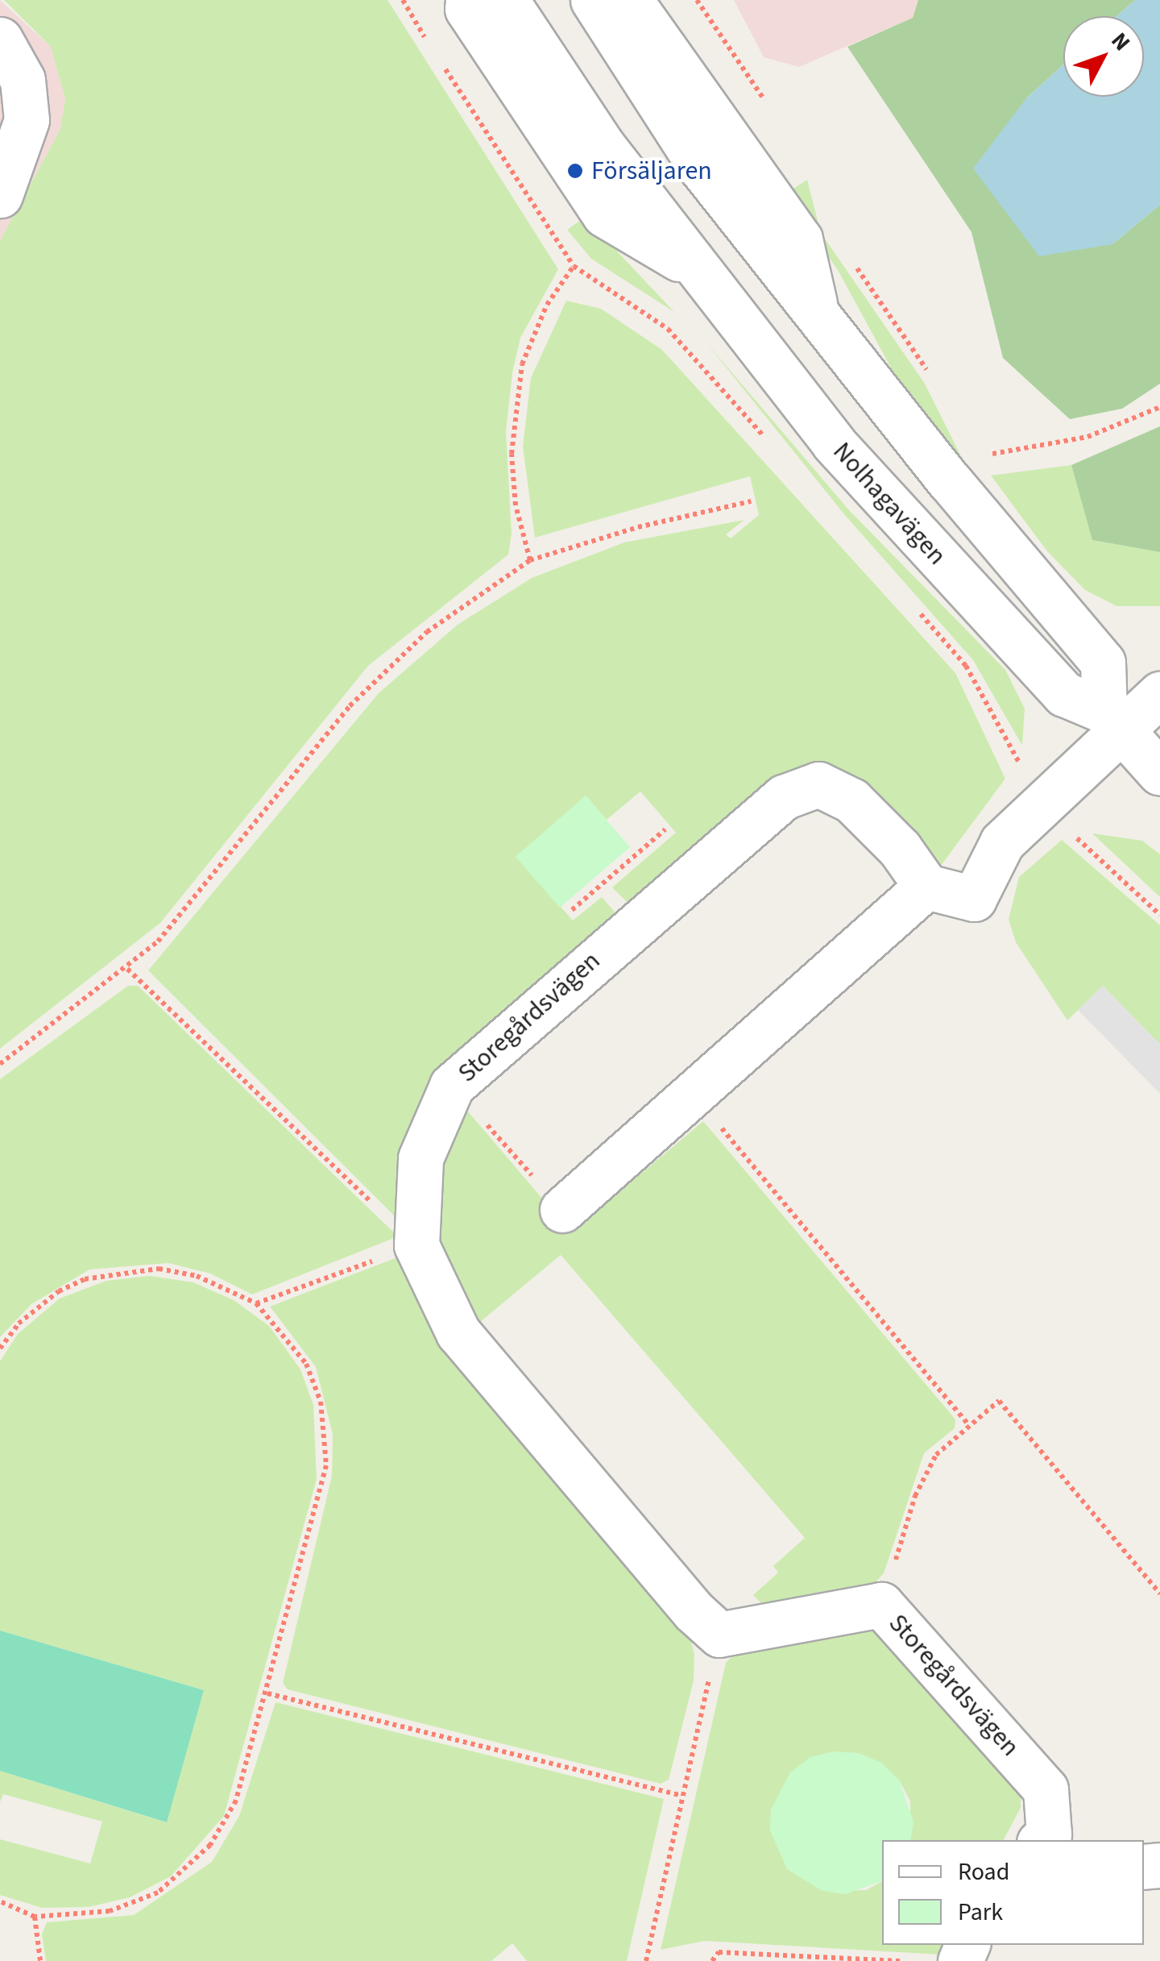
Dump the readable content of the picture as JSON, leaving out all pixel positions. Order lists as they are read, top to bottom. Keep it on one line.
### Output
{"streets":{"street":["Nolhagavägen","Storegårdsvägen"]},"places":["Försäljaren"],"legend":["Road","Park"],"north":"top right"}
